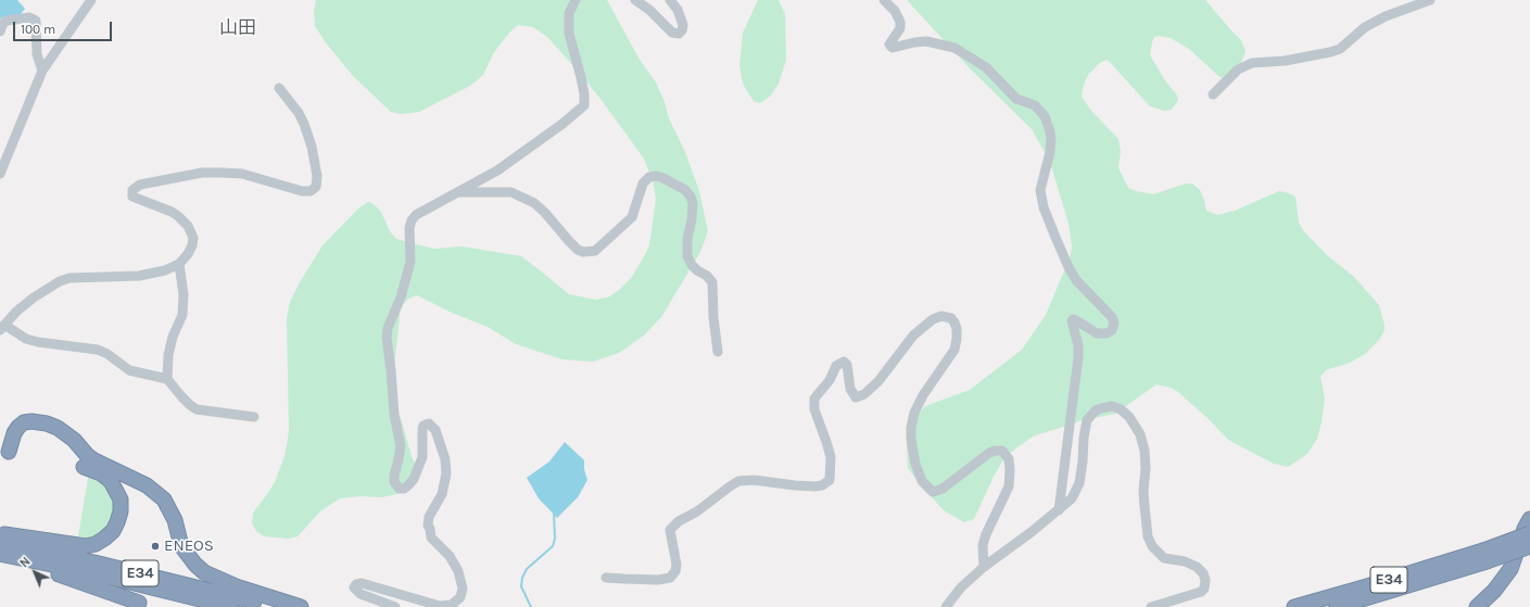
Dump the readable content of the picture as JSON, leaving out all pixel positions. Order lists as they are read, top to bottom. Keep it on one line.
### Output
{"streets":{"highway":["E34"]},"districts":["山田"],"places":["ENEOS"],"scale_bar":"100 m","north":"top left"}
